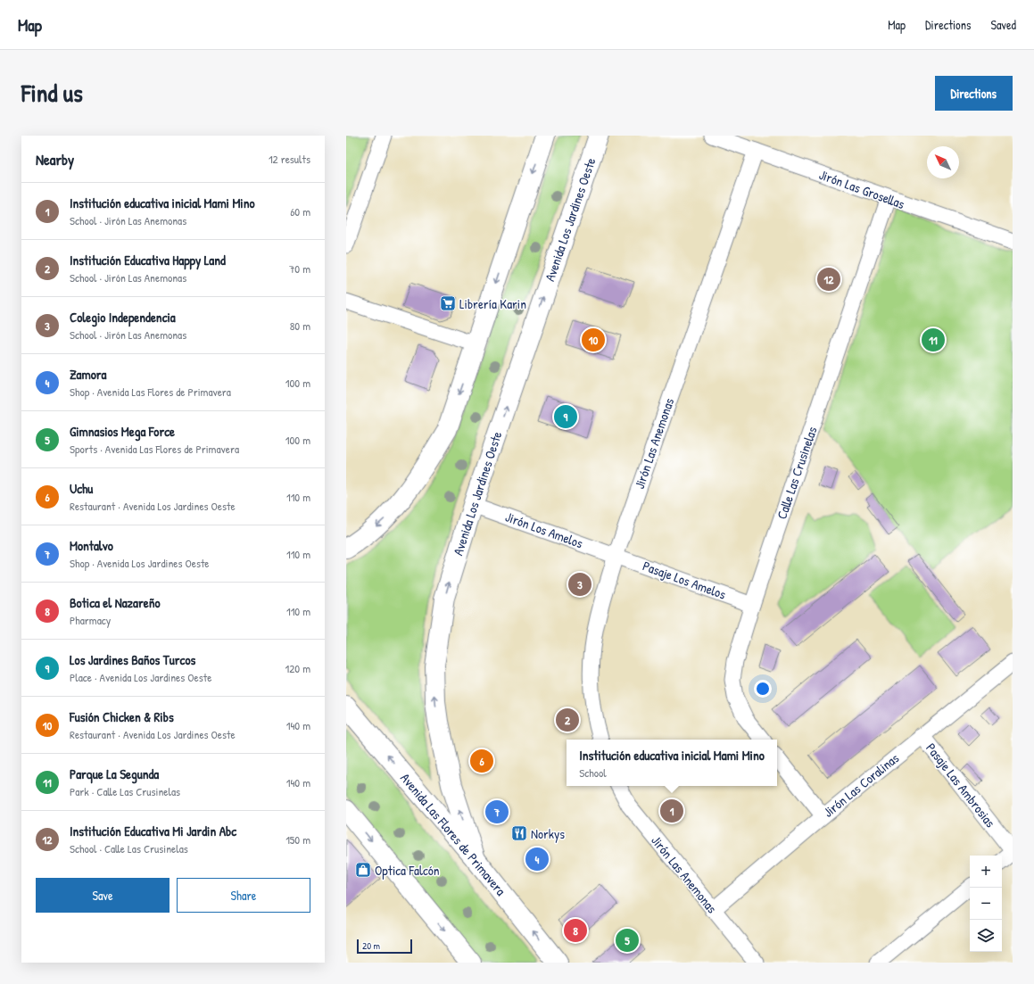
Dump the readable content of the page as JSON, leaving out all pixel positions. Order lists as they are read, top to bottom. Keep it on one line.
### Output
{"streets":{"main road":["Avenida Los Jardines Oeste","Avenida Las Flores de Primavera"],"street":["Jirón Las Grosellas","Jirón Las Anemonas","Calle Las Crusinelas","Jirón Los Amelos","Pasaje Los Amelos","Jirón Las Coralinas","Pasaje Las Ambrosias"]},"crossings":[["Jirón Las Grosellas","Jirón Las Anemonas"],["Jirón Las Grosellas","Calle Las Crusinelas"],["Avenida Los Jardines Oeste","Jirón Los Amelos"],["Avenida Los Jardines Oeste","Avenida Las Flores de Primavera"],["Jirón Las Anemonas","Jirón Los Amelos"],["Jirón Las Anemonas","Pasaje Los Amelos"],["Jirón Las Anemonas","Jirón Las Coralinas"],["Calle Las Crusinelas","Pasaje Los Amelos"],["Jirón Los Amelos","Pasaje Los Amelos"],["Jirón Las Coralinas","Pasaje Las Ambrosias"]],"places":{"supermarket":["Librería Karin"],"restaurant":["Norkys"],"shop":["Optica Falcón"]},"scale_bar":"20 m","north":"top left","page":{"header":"Map","nav":["Map","Directions","Saved"],"title":"Find us","buttons":["Directions",["Save","Share"]],"heading":["Nearby","12 results"],"list":[{"mark":"1","name":"Institución educativa inicial Mami Mino","note":"School · Jirón Las Anemonas","value":"60 m"},{"mark":"2","name":"Institución Educativa Happy Land","note":"School · Jirón Las Anemonas","value":"70 m"},{"mark":"3","name":"Colegio Independencia","note":"School · Jirón Las Anemonas","value":"80 m"},{"mark":"4","name":"Zamora","note":"Shop · Avenida Las Flores de Primavera","value":"100 m"},{"mark":"5","name":"Gimnasios Mega Force","note":"Sports · Avenida Las Flores de Primavera","value":"100 m"},{"mark":"6","name":"Uchu","note":"Restaurant · Avenida Los Jardines Oeste","value":"110 m"},{"mark":"7","name":"Montalvo","note":"Shop · Avenida Los Jardines Oeste","value":"110 m"},{"mark":"8","name":"Botica el Nazareño","note":"Pharmacy","value":"110 m"},{"mark":"9","name":"Los Jardines Baños Turcos","note":"Place · Avenida Los Jardines Oeste","value":"120 m"},{"mark":"10","name":"Fusión Chicken & Ribs","note":"Restaurant · Avenida Los Jardines Oeste","value":"140 m"},{"mark":"11","name":"Parque La Segunda","note":"Park · Calle Las Crusinelas","value":"140 m"},{"mark":"12","name":"Institución Educativa Mi Jardin Abc","note":"School · Calle Las Crusinelas","value":"150 m"}],"pins":["12","10","11","9","3","2","6","1","7","4","8","5"],"popup":["Institución educativa inicial Mami Mino","School"],"map_buttons":["+","−"],"scale":"20 m"}}
